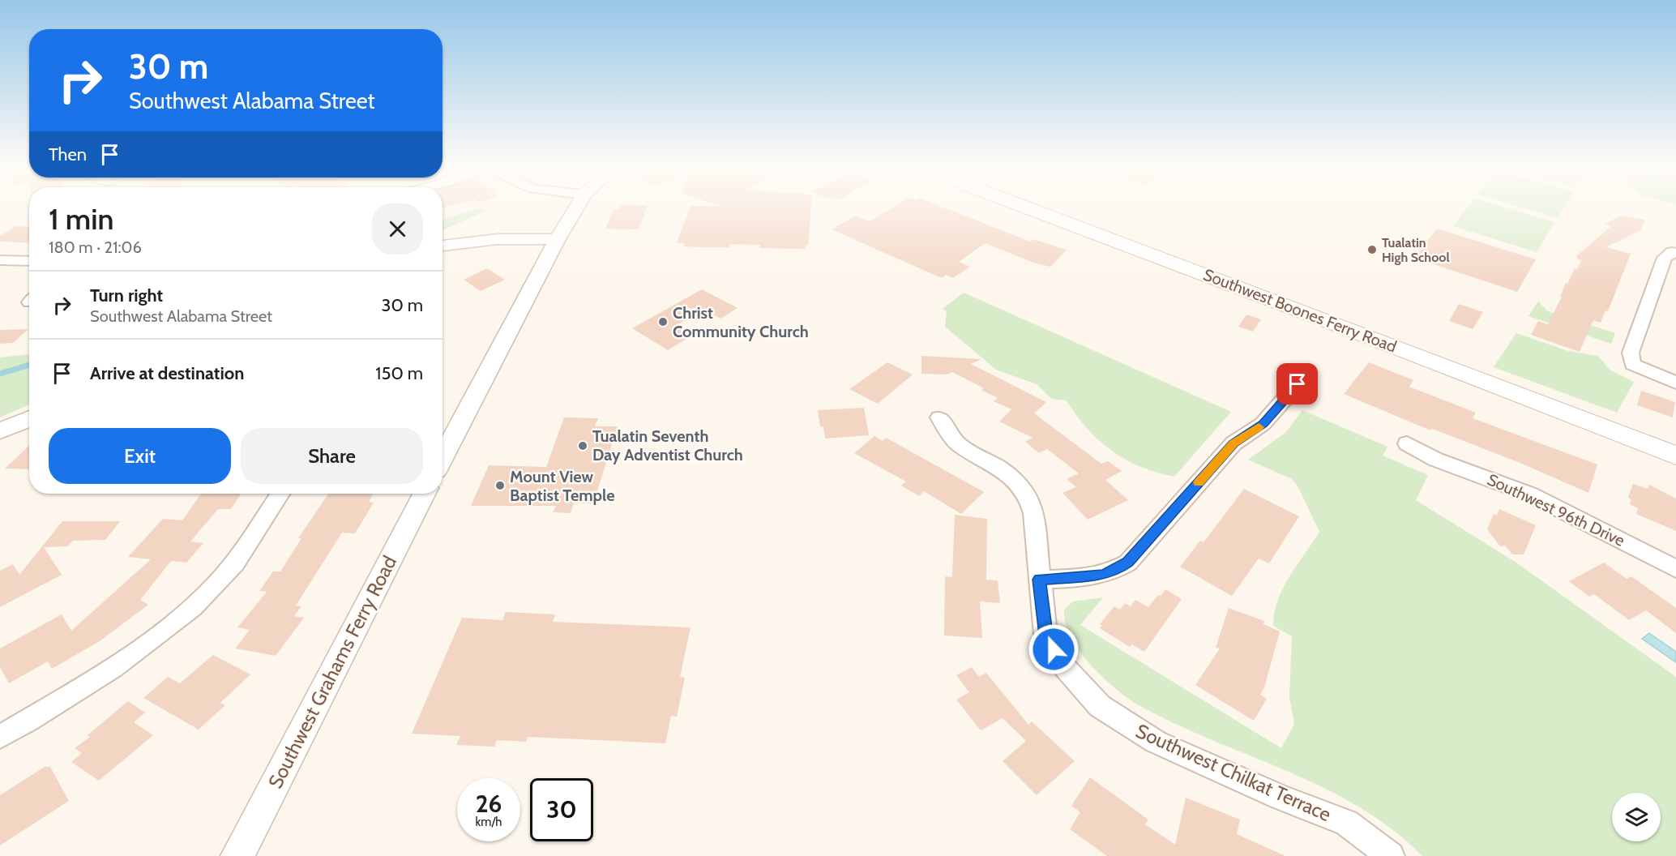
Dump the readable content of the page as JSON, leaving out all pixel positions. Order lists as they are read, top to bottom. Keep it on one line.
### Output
{"streets":{"main road":["Southwest Boones Ferry Road"],"street":["Southwest 96th Drive","Southwest Grahams Ferry Road","Southwest Chilkat Terrace"]},"places":["Tualatin High School","Christ Community Church","Tualatin Seventh Day Adventist Church","Mount View Baptist Temple"],"page":{"turn":["30 m","Southwest Alabama Street"],"then":"Then","heading":["1 min","180 m · 21:06"],"list":[{"name":"Turn right","note":"Southwest Alabama Street","value":"30 m"},{"name":"Arrive at destination","value":"150 m"}],"buttons":["Exit","Share"],"speed":"26 km/h","limit":"30"}}
